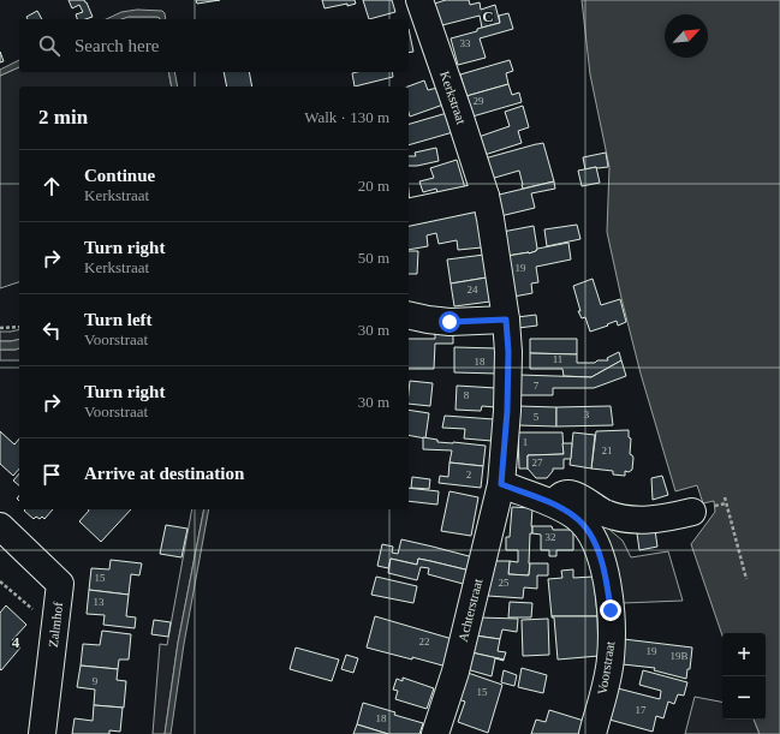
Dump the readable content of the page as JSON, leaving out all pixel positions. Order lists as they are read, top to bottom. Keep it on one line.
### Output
{"streets":{"street":["Kerkstraat","Achterstraat","Zalmhof","Voorstraat"]},"crossings":[["Kerkstraat","Achterstraat"],["Kerkstraat","Voorstraat"],["Achterstraat","Voorstraat"]],"house_numbers":["33","29","19","24","11","18","7","8","3","5","1","21","27","2","32","15","25","13","22","19","19B","9","15","17","18"],"north":"top right","page":{"search":"Search here","heading":["2 min","Walk · 130 m"],"list":[["Continue","Kerkstraat","20 m"],["Turn right","Kerkstraat","50 m"],["Turn left","Voorstraat","30 m"],["Turn right","Voorstraat","30 m"],"Arrive at destination"],"map_buttons":["+","−"]},"grid":{"columns":["C"],"rows":["4"]}}
